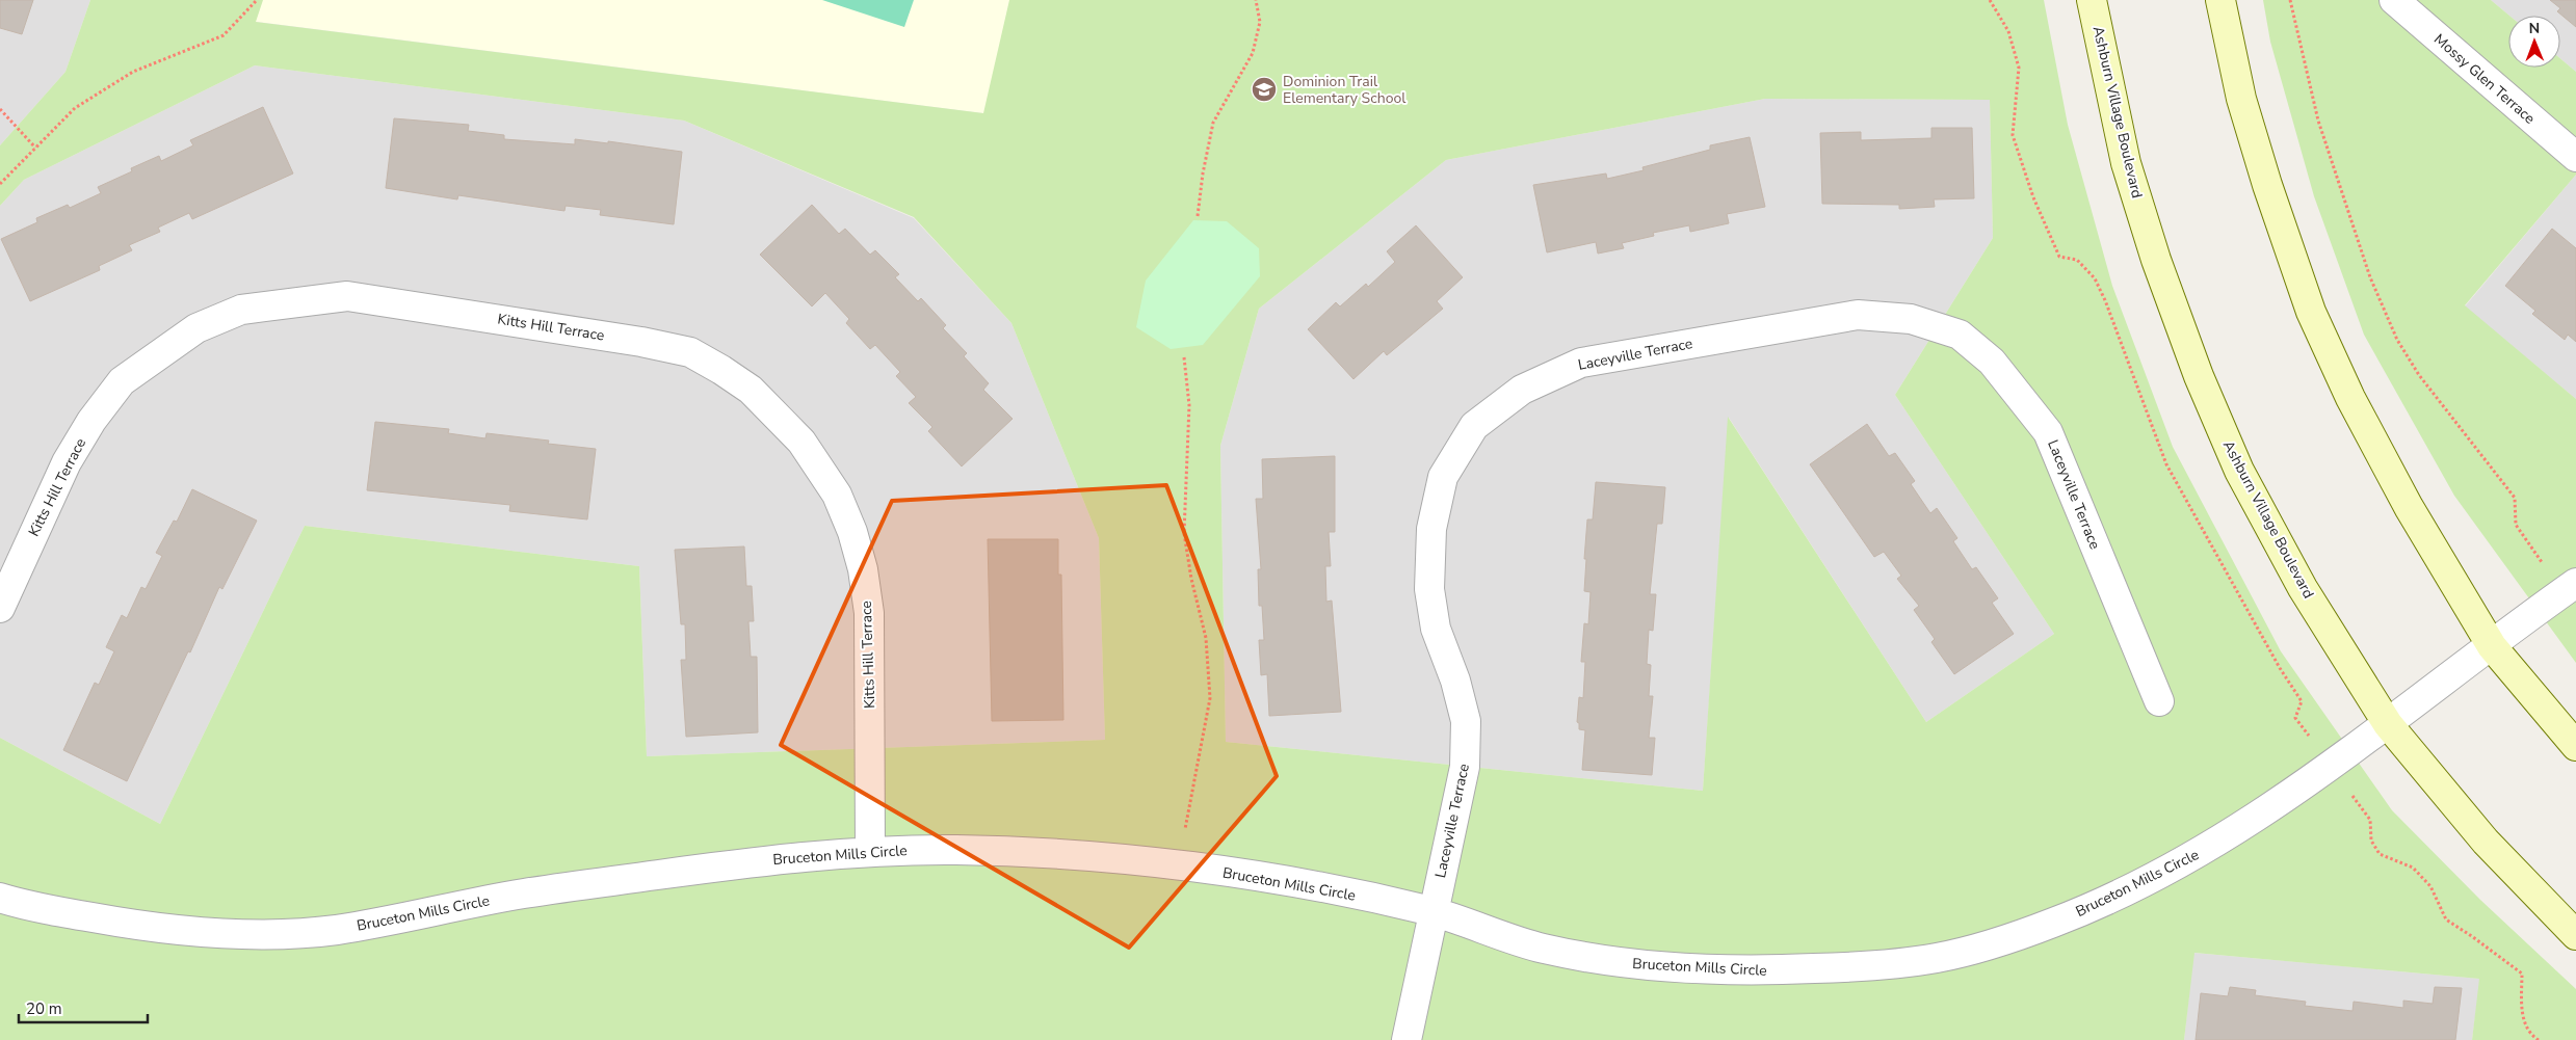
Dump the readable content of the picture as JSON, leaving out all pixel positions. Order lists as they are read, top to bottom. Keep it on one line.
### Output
{"streets":{"main road":["Ashburn Village Boulevard"],"street":["Mossy Glen Terrace","Kitts Hill Terrace","Laceyville Terrace","Bruceton Mills Circle"]},"crossings":[["Ashburn Village Boulevard","Bruceton Mills Circle"],["Kitts Hill Terrace","Bruceton Mills Circle"],["Laceyville Terrace","Bruceton Mills Circle"]],"places":{"school or university":["Dominion Trail Elementary School"]},"scale_bar":"20 m","north":"top"}
